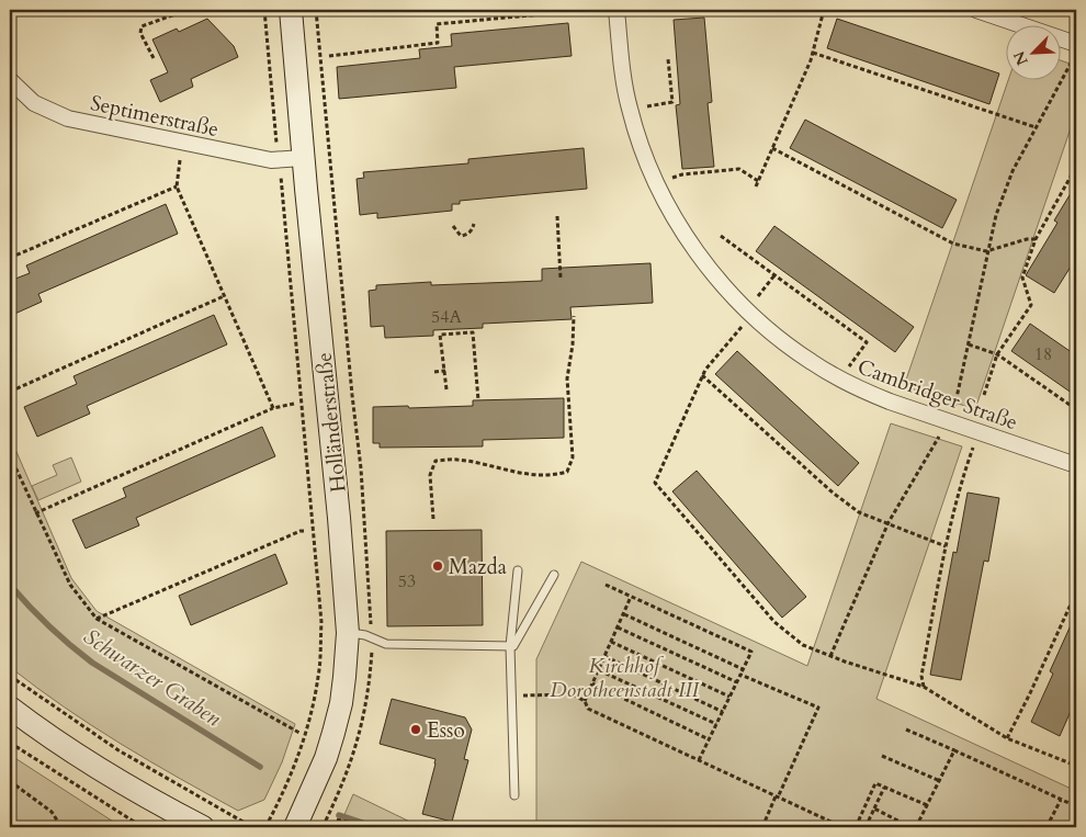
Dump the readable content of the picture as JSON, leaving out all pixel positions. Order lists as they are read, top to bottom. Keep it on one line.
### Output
{"streets":{"street":["Septimerstraße","Cambridger Straße","Holländerstraße"]},"crossings":[["Septimerstraße","Holländerstraße"]],"water":["Schwarzer Graben"],"parks":["Kirchhof Dorotheenstadt III"],"places":["Mazda","Esso"],"house_numbers":["54A","18","53"],"north":"bottom left"}
